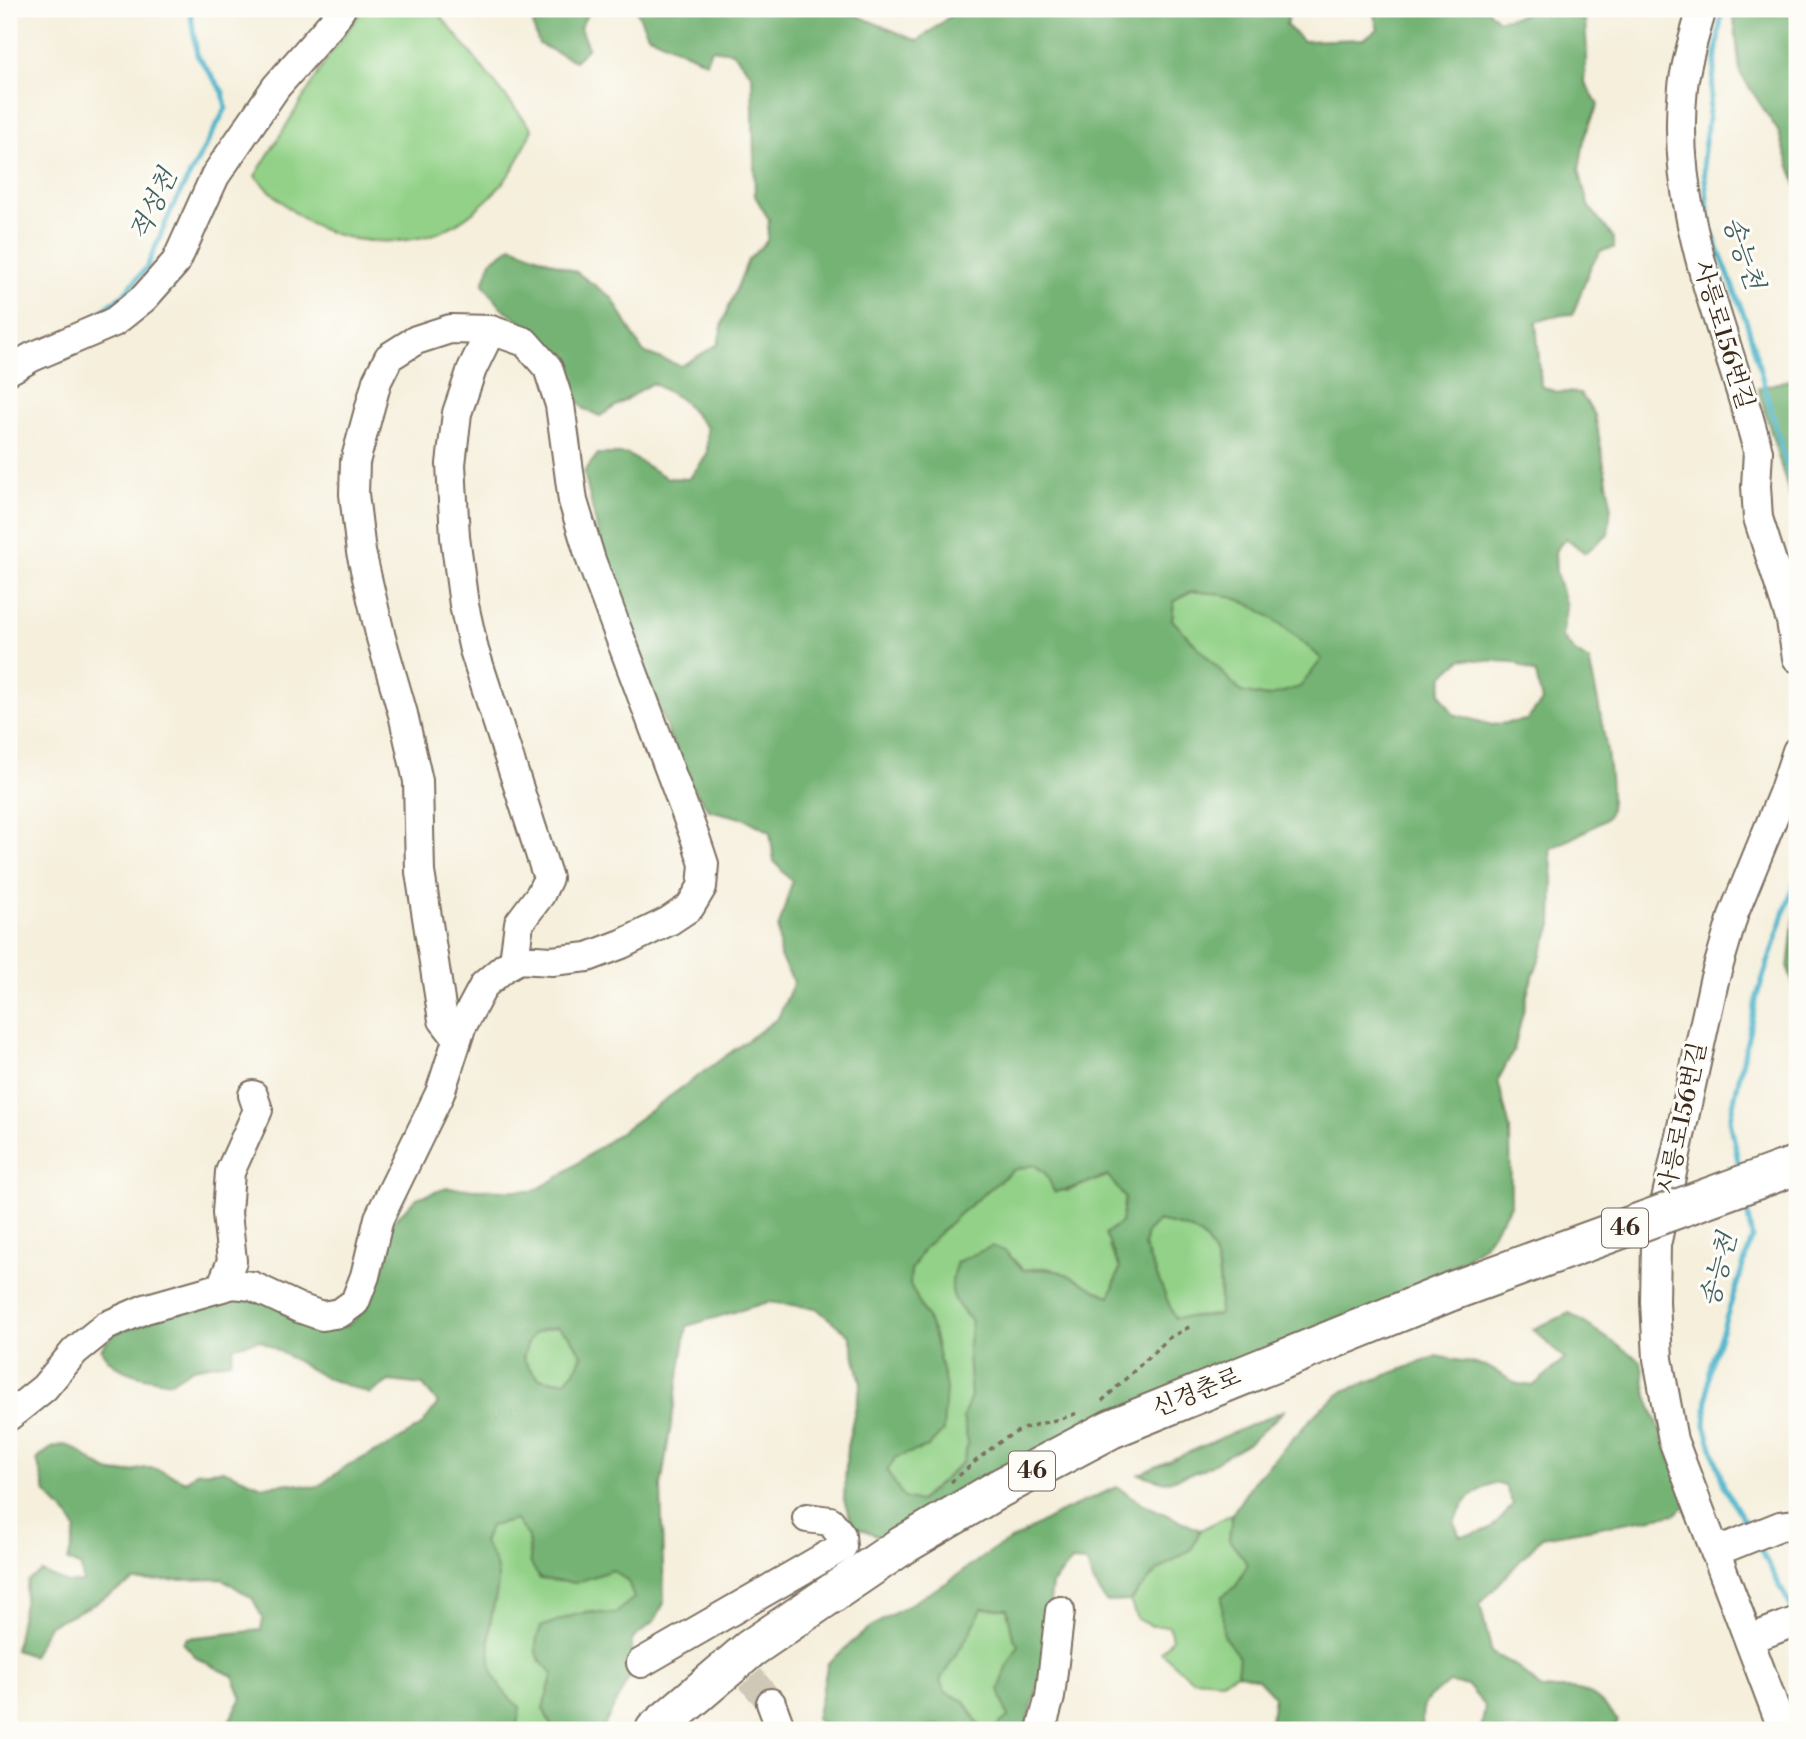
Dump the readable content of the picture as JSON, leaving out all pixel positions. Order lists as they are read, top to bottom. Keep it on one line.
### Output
{"streets":{"highway":["46","신경춘로"],"street":["사릉로156번길"]},"water":["적성천","송능천"]}
